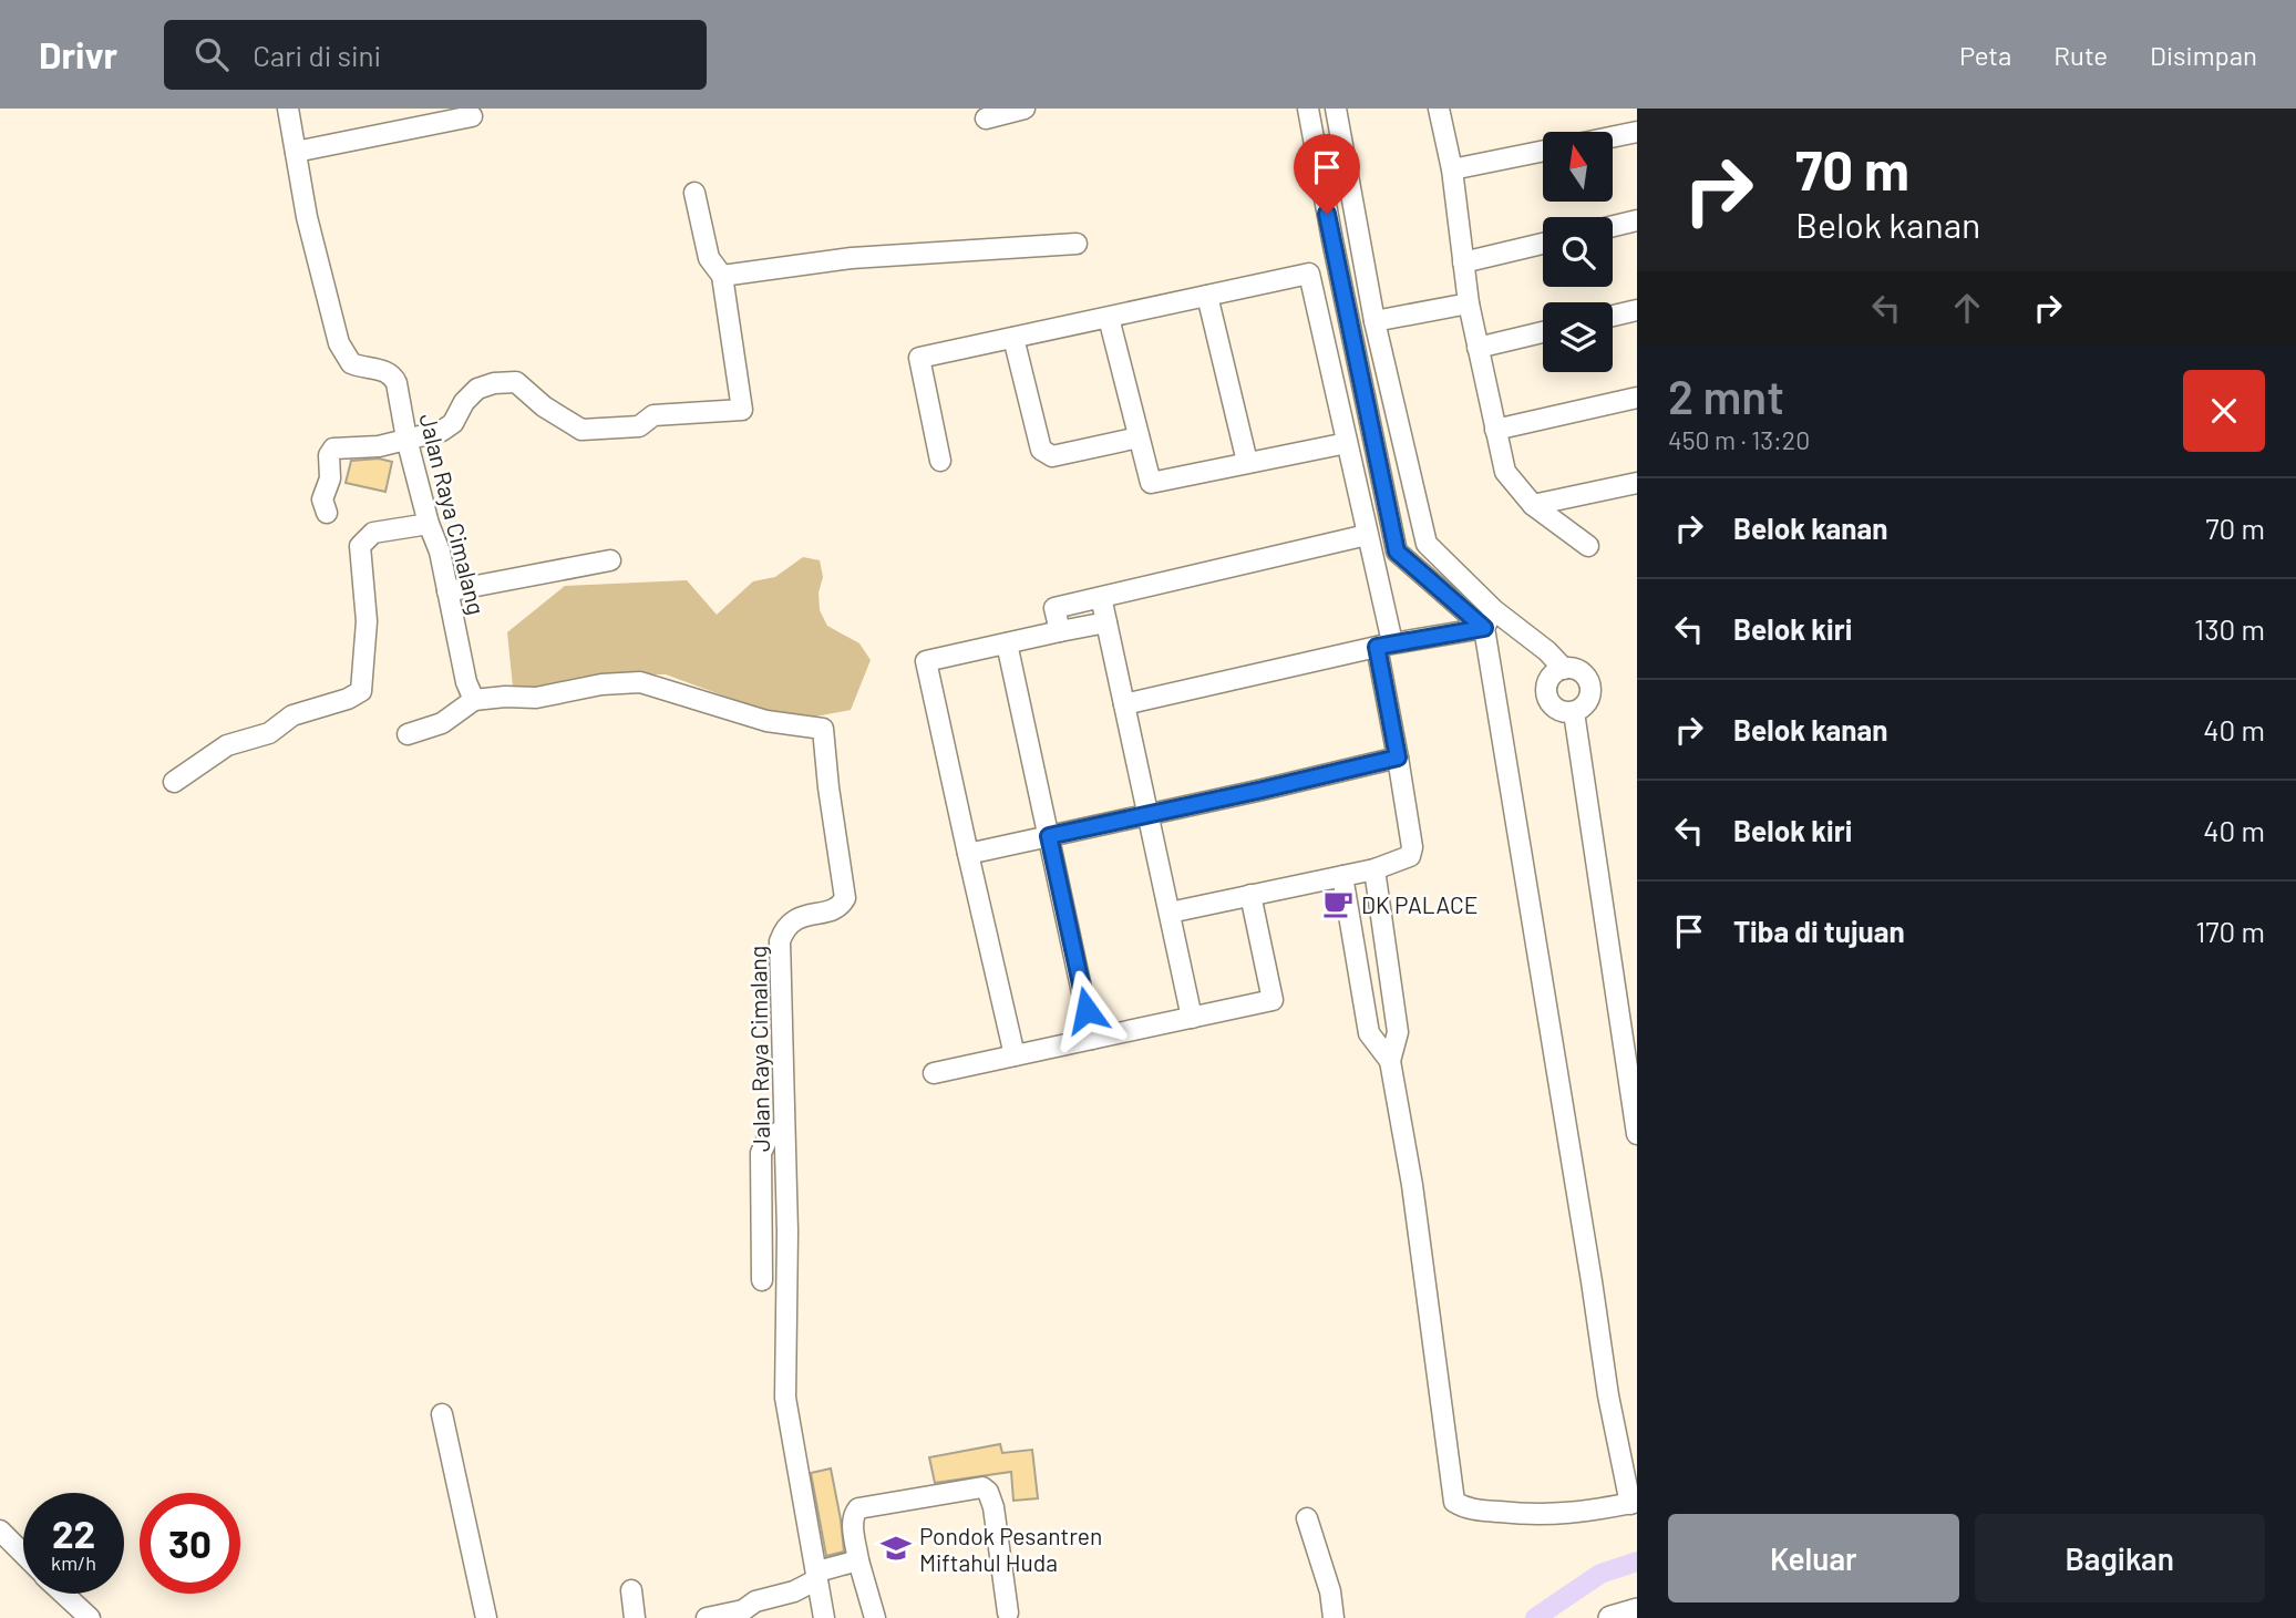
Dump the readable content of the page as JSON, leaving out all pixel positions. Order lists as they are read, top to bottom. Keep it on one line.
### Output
{"streets":{"street":["Jalan Raya Cimalang"]},"places":{"cafe":["DK PALACE"],"school or university":["Pondok Pesantren Miftahul Huda"]},"north":"top","page":{"header":"Drivr","search":"Cari di sini","nav":["Peta","Rute","Disimpan"],"turn":["70 m","Belok kanan"],"heading":["2 mnt","450 m · 13:20"],"list":[{"name":"Belok kanan","value":"70 m"},{"name":"Belok kiri","value":"130 m"},{"name":"Belok kanan","value":"40 m"},{"name":"Belok kiri","value":"40 m"},{"name":"Tiba di tujuan","value":"170 m"}],"speed":"22 km/h","limit":"30","buttons":["Keluar","Bagikan"]}}
